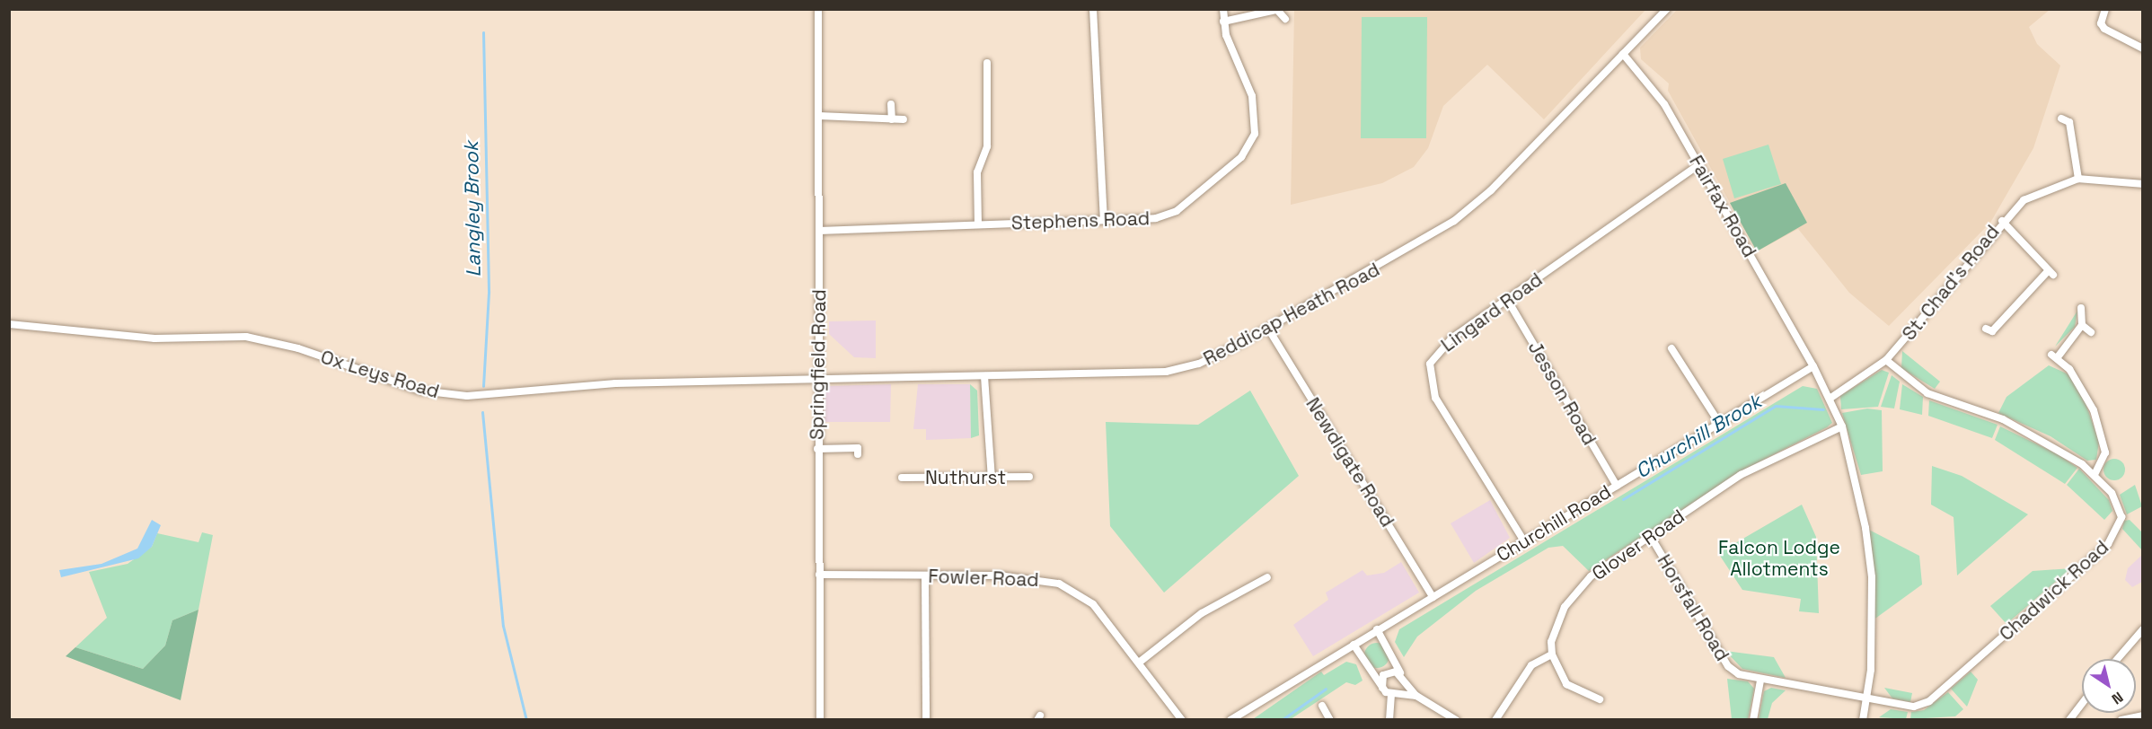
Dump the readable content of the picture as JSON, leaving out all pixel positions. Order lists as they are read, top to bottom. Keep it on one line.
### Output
{"streets":{"street":["Fairfax Road","Stephens Road","St. Chad's Road","Lingard Road","Reddicap Heath Road","Springfield Road","Ox Leys Road","Jesson Road","Newdigate Road","Nuthurst","Churchill Road","Glover Road","Fowler Road","Chadwick Road","Horsfall Road"]},"crossings":[["Fairfax Road","St. Chad's Road"],["Fairfax Road","Lingard Road"],["Fairfax Road","Reddicap Heath Road"],["Fairfax Road","Churchill Road"],["Fairfax Road","Glover Road"],["Fairfax Road","Chadwick Road"],["Fairfax Road","Horsfall Road"],["Stephens Road","Springfield Road"],["St. Chad's Road","Chadwick Road"],["Lingard Road","Jesson Road"],["Lingard Road","Churchill Road"],["Reddicap Heath Road","Springfield Road"],["Reddicap Heath Road","Ox Leys Road"],["Reddicap Heath Road","Newdigate Road"],["Springfield Road","Ox Leys Road"],["Springfield Road","Fowler Road"],["Jesson Road","Churchill Road"],["Newdigate Road","Churchill Road"],["Glover Road","Horsfall Road"],["Chadwick Road","Horsfall Road"]],"water":["Langley Brook","Churchill Brook"],"parks":["Falcon Lodge Allotments"],"north":"bottom right"}
